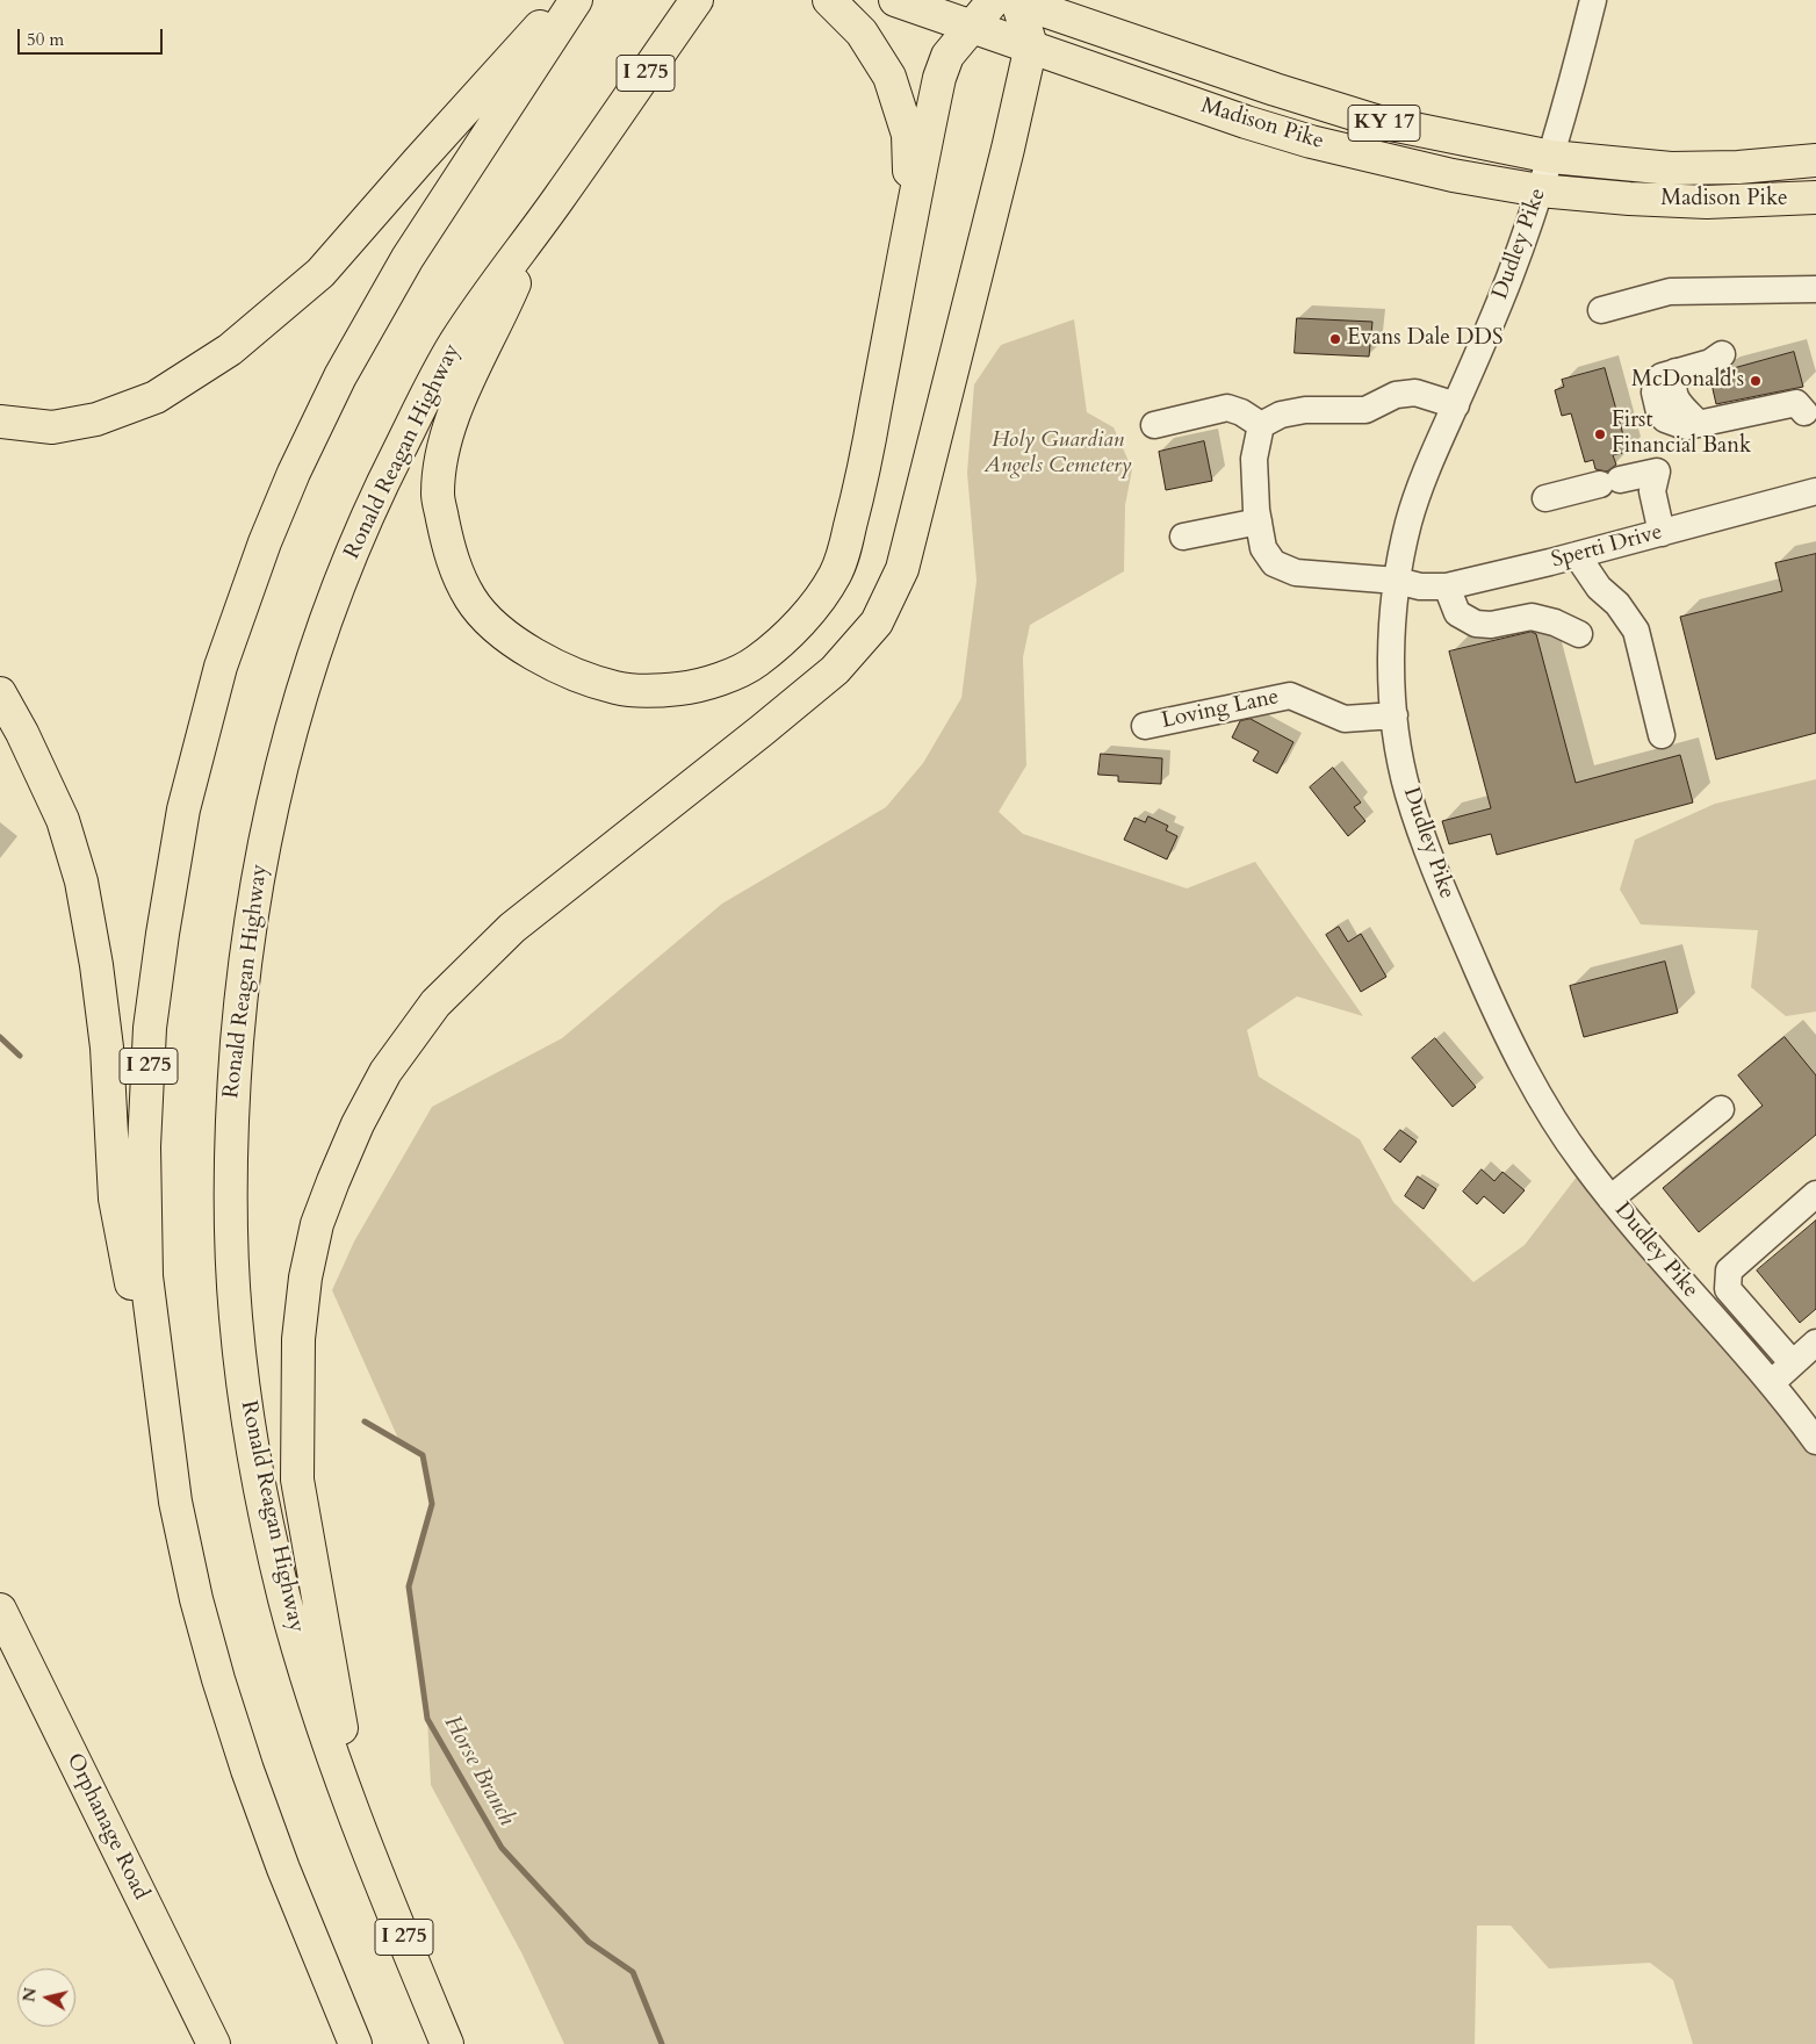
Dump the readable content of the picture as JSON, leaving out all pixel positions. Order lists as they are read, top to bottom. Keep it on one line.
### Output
{"streets":{"main road":["I 275","KY 17","Madison Pike","Ronald Reagan Highway","Orphanage Road"],"street":["Dudley Pike","Sperti Drive","Loving Lane"]},"crossings":[["Madison Pike","Dudley Pike"],["Dudley Pike","Sperti Drive"],["Dudley Pike","Loving Lane"]],"water":["Horse Branch"],"parks":["Holy Guardian Angels Cemetery"],"places":["Evans Dale DDS","McDonald's","First Financial Bank"],"scale_bar":"50 m","north":"left"}
